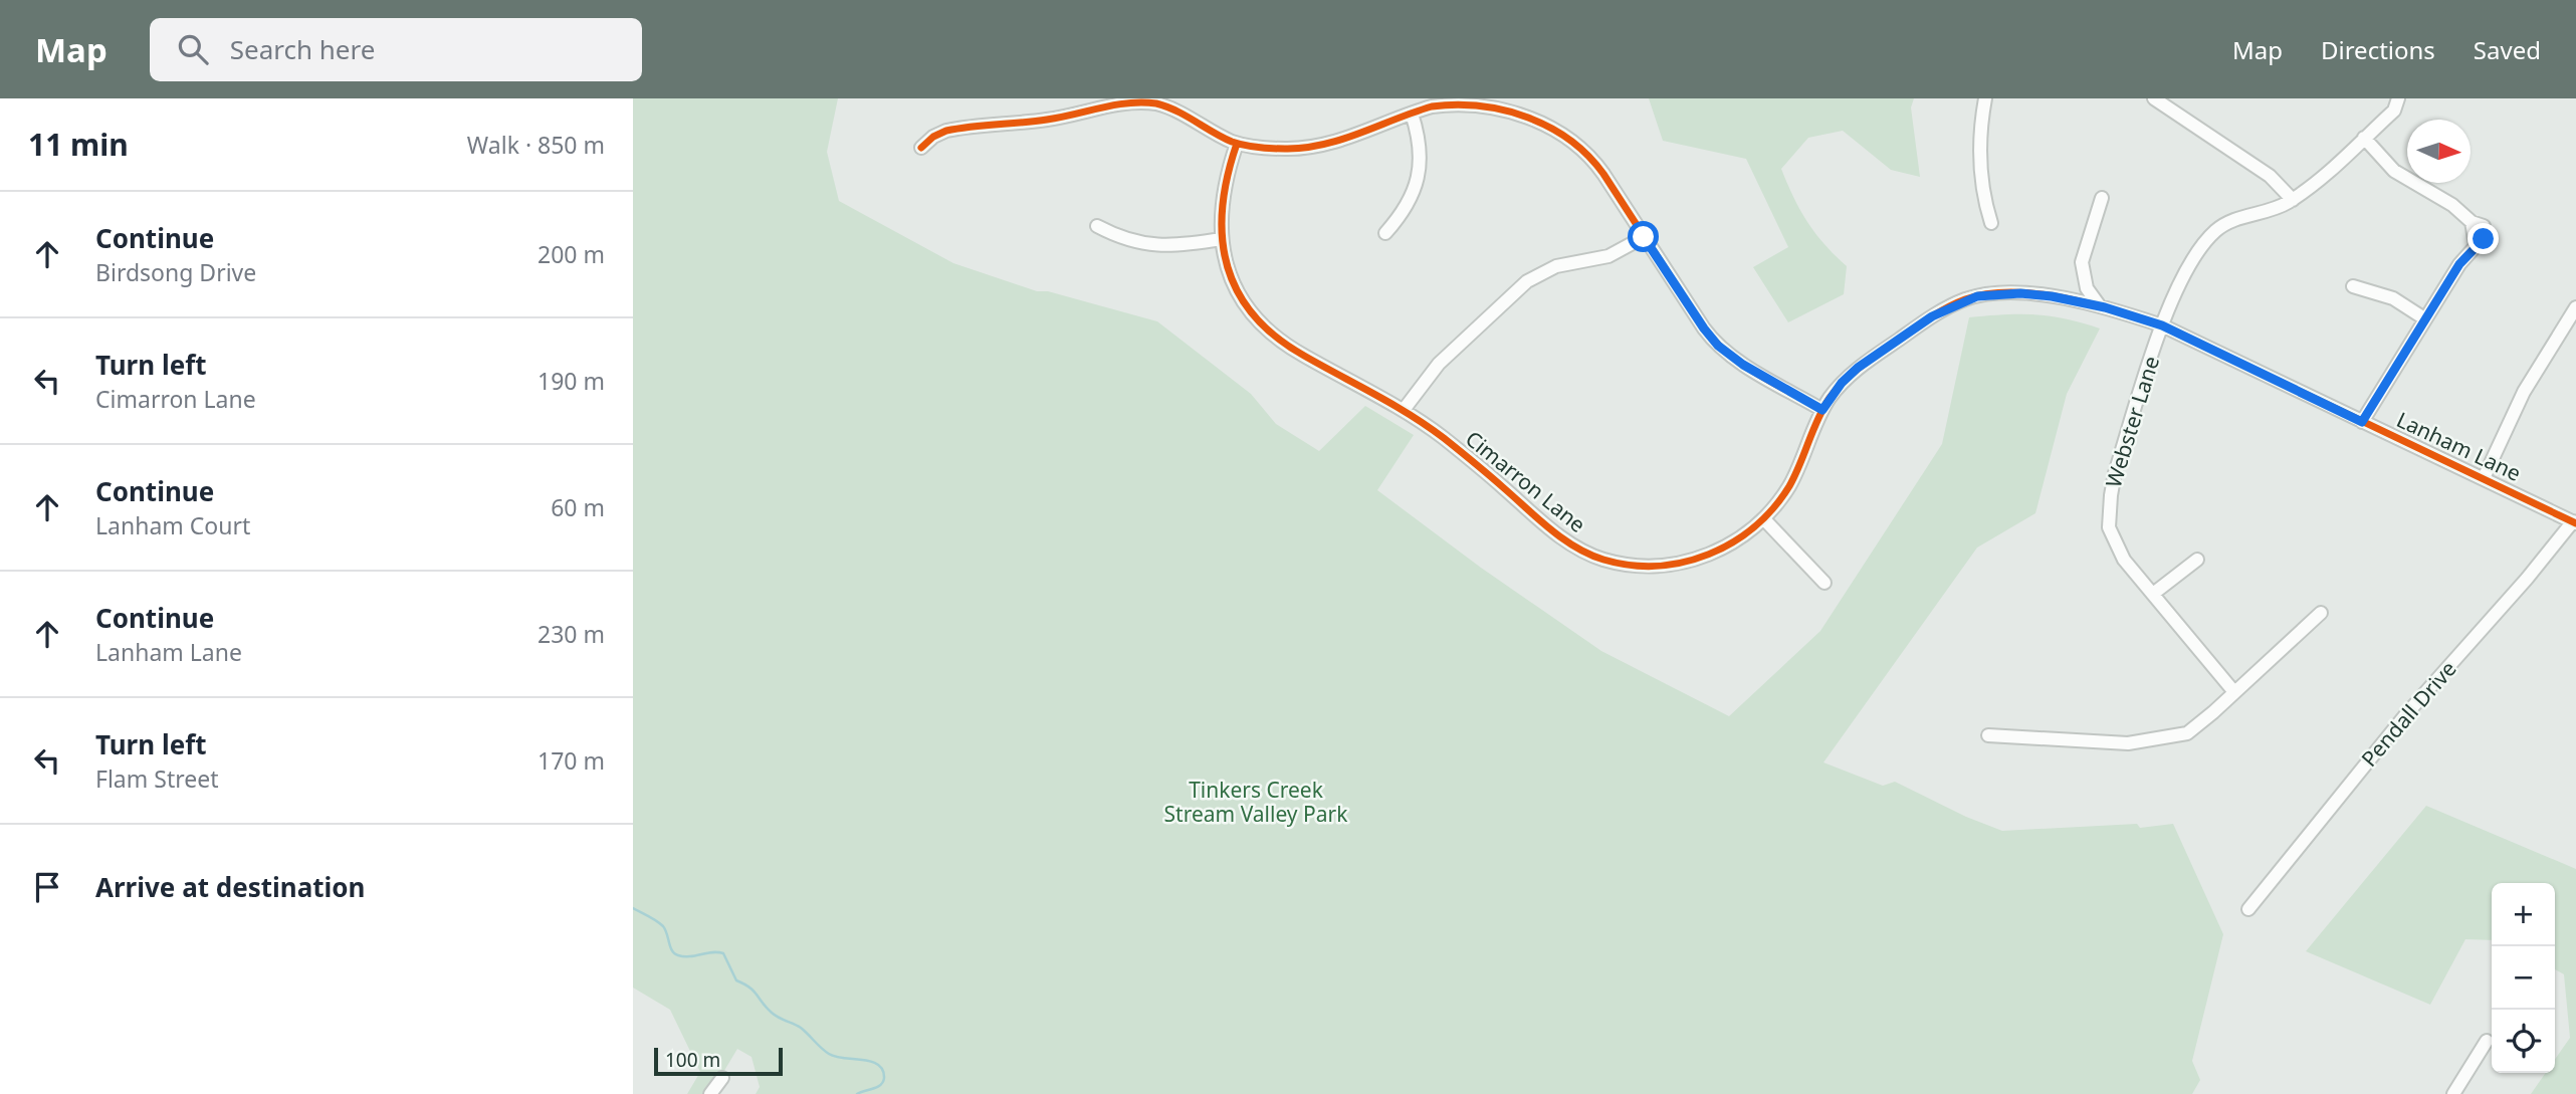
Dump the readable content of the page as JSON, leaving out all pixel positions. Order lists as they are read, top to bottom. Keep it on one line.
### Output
{"streets":{"street":["Webster Lane","Lanham Lane","Cimarron Lane","Pendall Drive"]},"crossings":[["Webster Lane","Lanham Lane"],["Lanham Lane","Cimarron Lane"],["Lanham Lane","Pendall Drive"]],"parks":["Tinkers Creek Stream Valley Park"],"scale_bar":"100 m","north":"right","page":{"header":"Map","search":"Search here","nav":["Map","Directions","Saved"],"heading":["11 min","Walk · 850 m"],"list":[["Continue","Birdsong Drive","200 m"],["Turn left","Cimarron Lane","190 m"],["Continue","Lanham Court","60 m"],["Continue","Lanham Lane","230 m"],["Turn left","Flam Street","170 m"],"Arrive at destination"],"map_buttons":["+","−"],"scale":"100 m"}}
